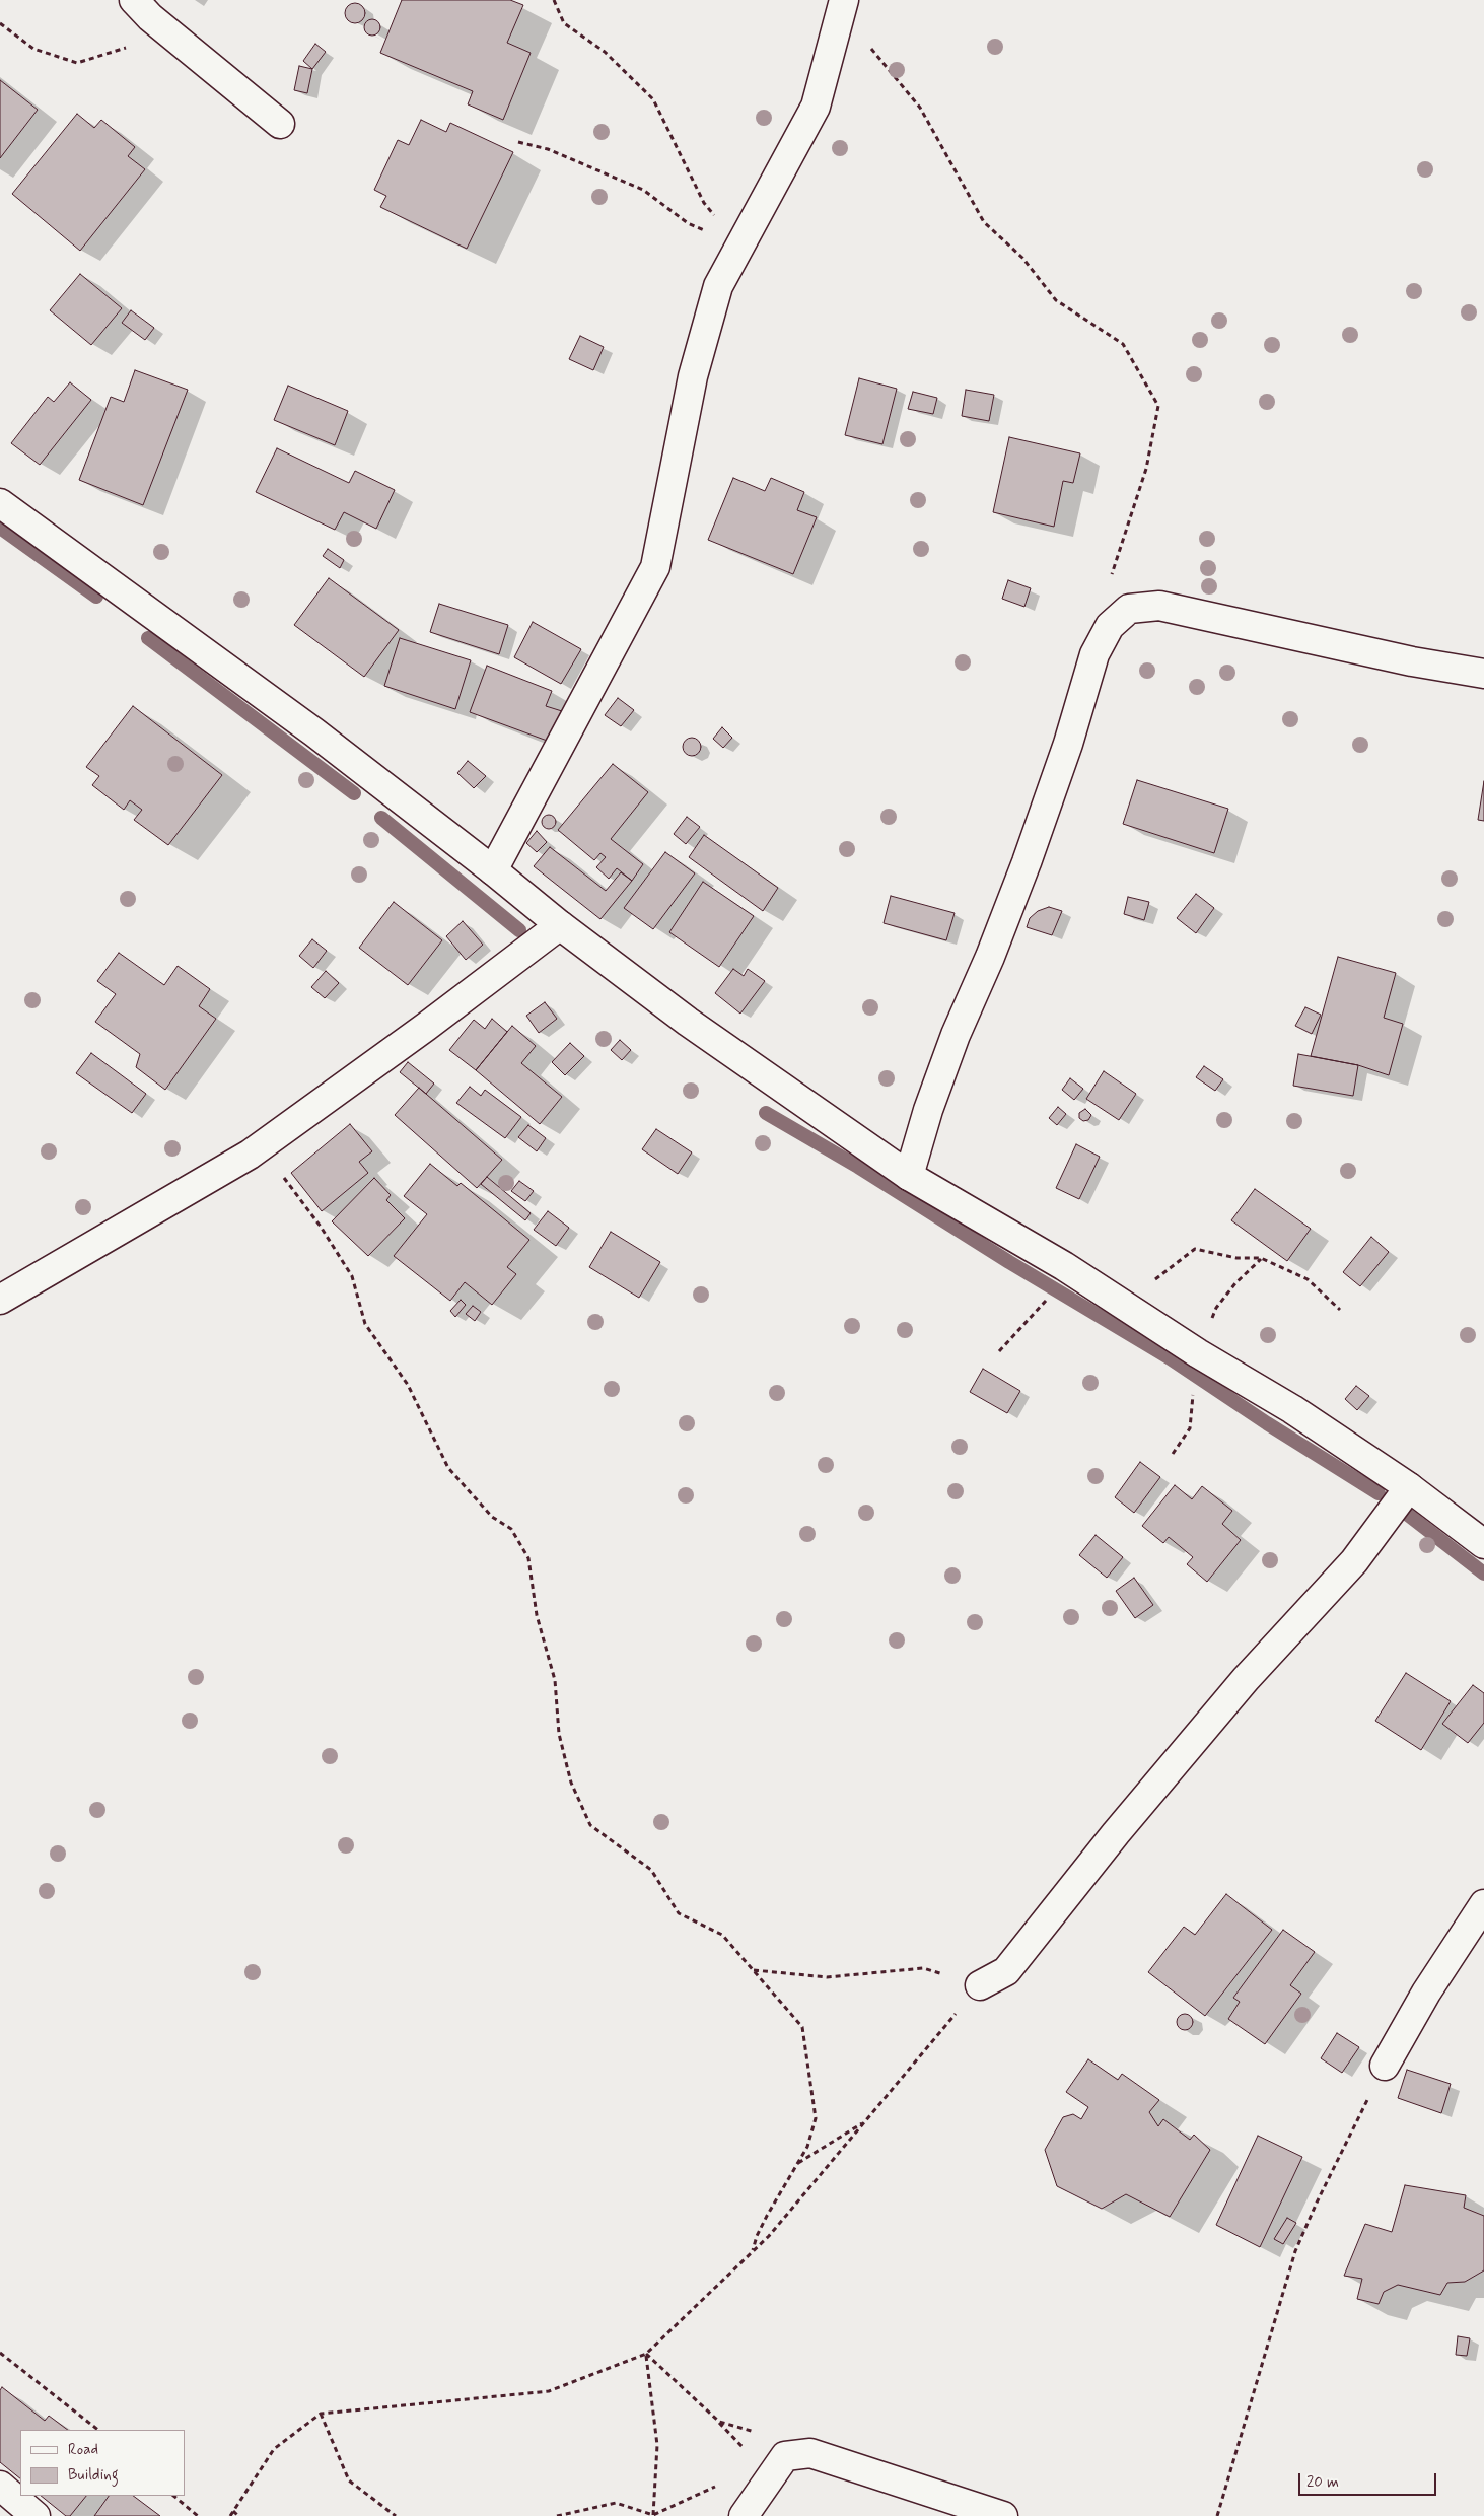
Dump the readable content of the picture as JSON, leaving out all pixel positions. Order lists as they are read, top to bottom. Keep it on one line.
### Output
{"legend":["Road","Building"],"scale_bar":"20 m"}
